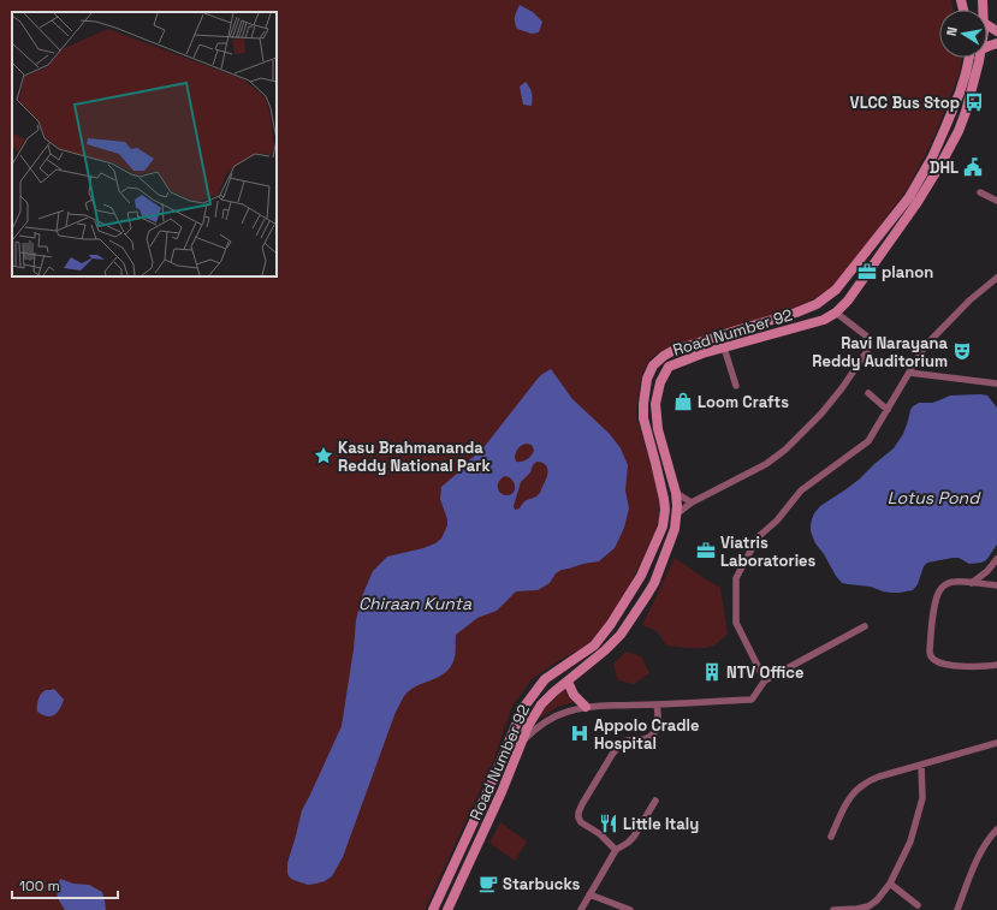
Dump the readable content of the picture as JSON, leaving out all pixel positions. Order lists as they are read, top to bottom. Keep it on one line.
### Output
{"streets":{"main road":["Road Number 92"]},"water":["Lotus Pond","Chiraan Kunta"],"places":{"bus stop":["VLCC Bus Stop"],"public building":["DHL"],"office":["planon","Viatris Laboratories"],"theatre":["Ravi Narayana Reddy Auditorium"],"shop":["Loom Crafts"],"place":["Kasu Brahmananda Reddy National Park"],"building":["NTV Office"],"hospital":["Appolo Cradle Hospital"],"restaurant":["Little Italy"],"cafe":["Starbucks"]},"scale_bar":"100 m","north":"left"}
